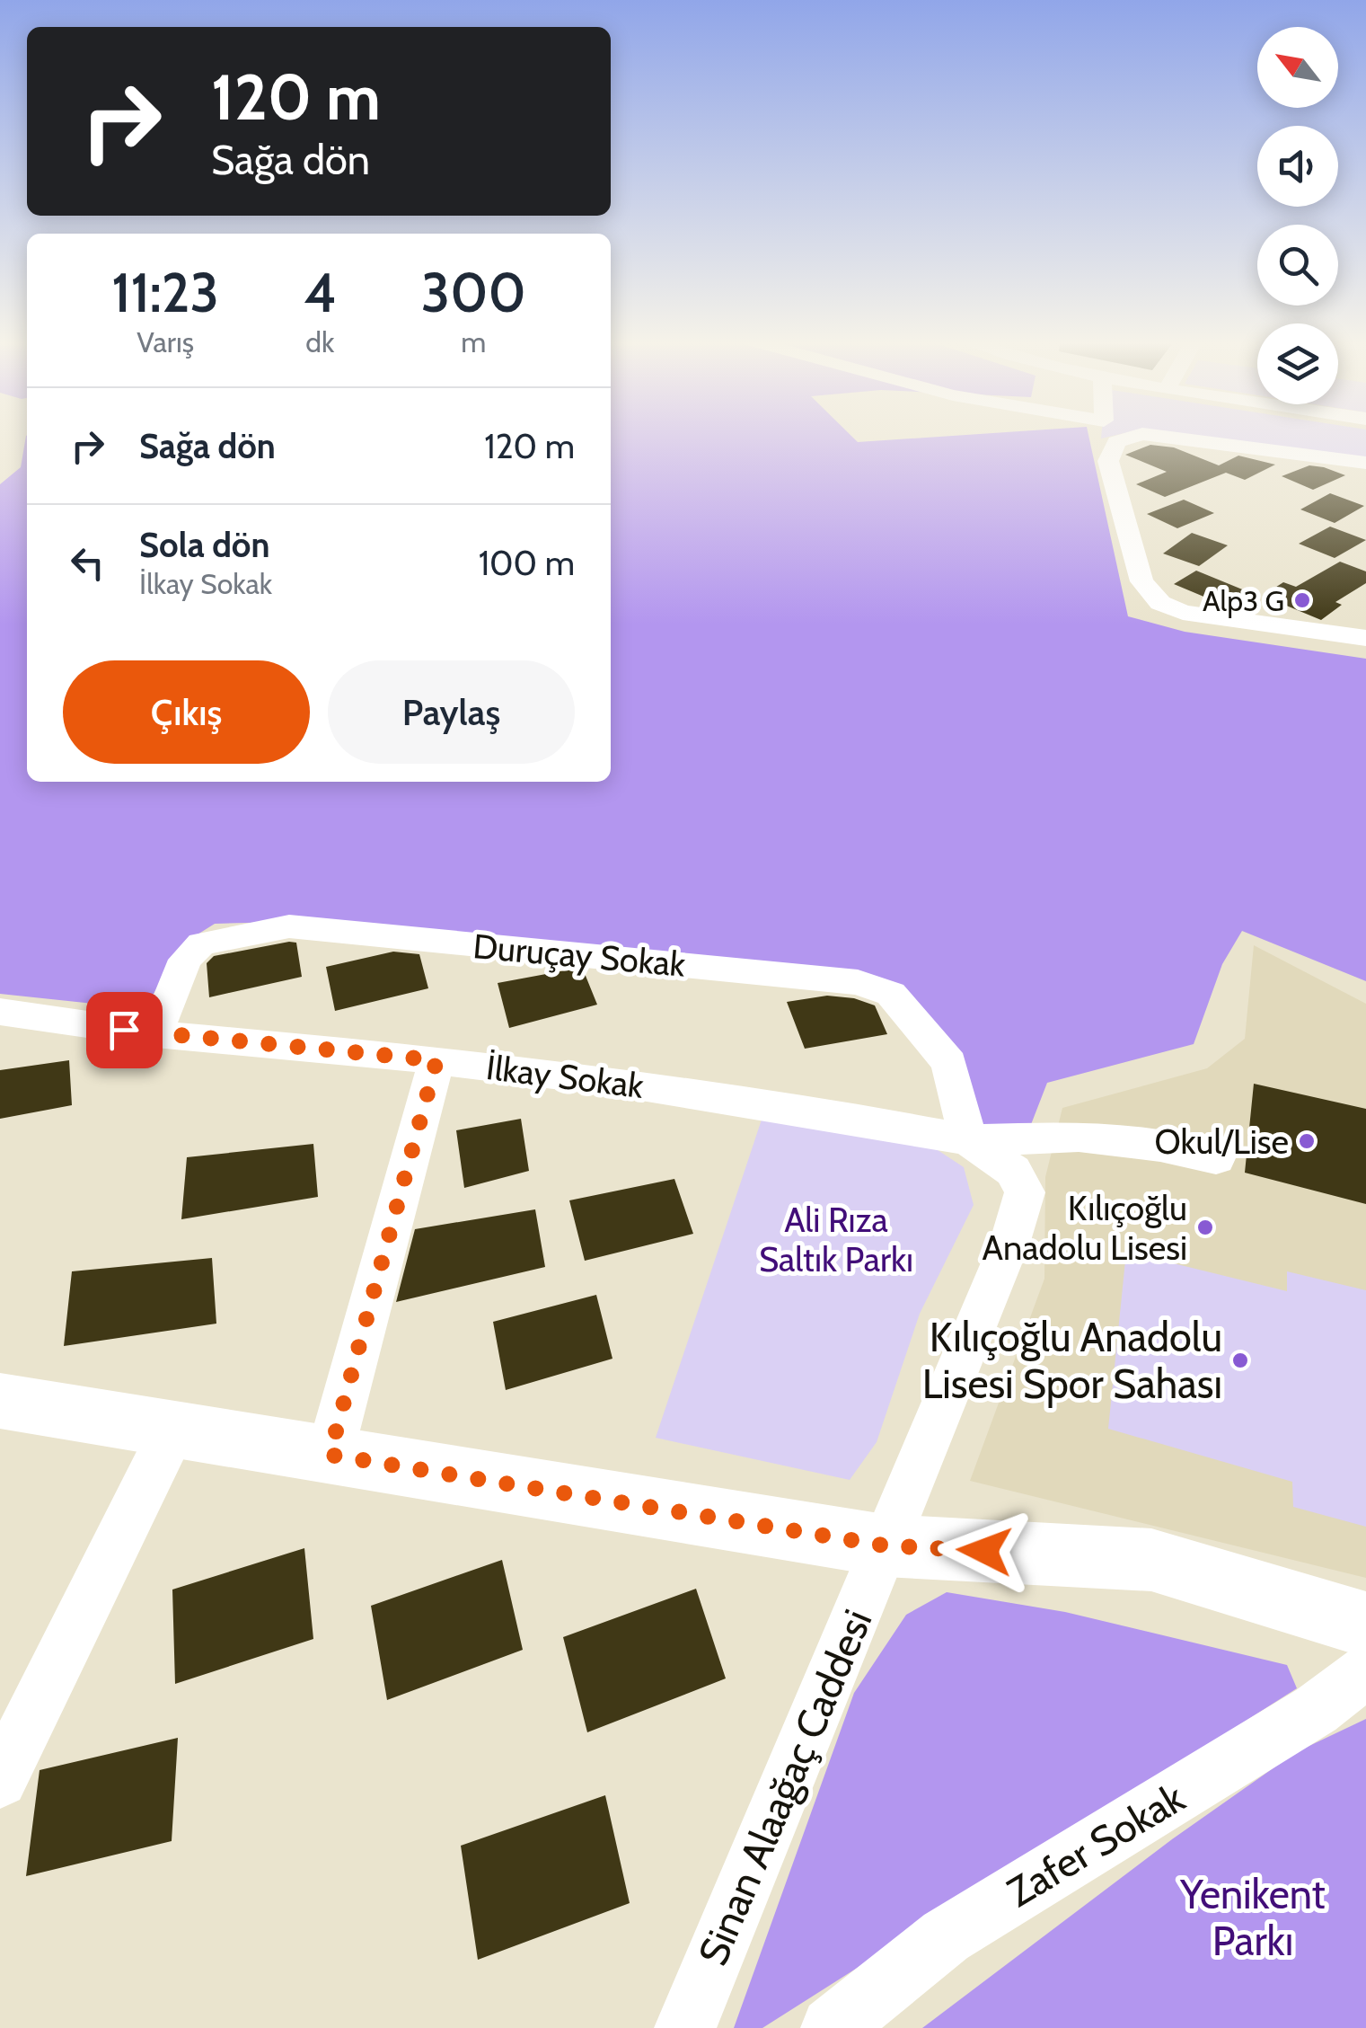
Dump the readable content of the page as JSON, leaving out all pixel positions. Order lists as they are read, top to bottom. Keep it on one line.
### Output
{"streets":{"street":["Duruçay Sokak","İlkay Sokak","Sinan Alaağaç Caddesi","Zafer Sokak"]},"crossings":[["Duruçay Sokak","İlkay Sokak"],["İlkay Sokak","Sinan Alaağaç Caddesi"]],"parks":["Ali Rıza Saltık Parkı","Yenikent Parkı"],"places":["Alp3 G","Okul/Lise","Kılıçoğlu Anadolu Lisesi","Kılıçoğlu Anadolu Lisesi Spor Sahası"],"north":"top left","page":{"turn":["120 m","Sağa dön"],"eta":["11:23","Varış","4","dk","300","m"],"list":[{"name":"Sağa dön","value":"120 m"},{"name":"Sola dön","note":"İlkay Sokak","value":"100 m"}],"buttons":["Çıkış","Paylaş"]}}
